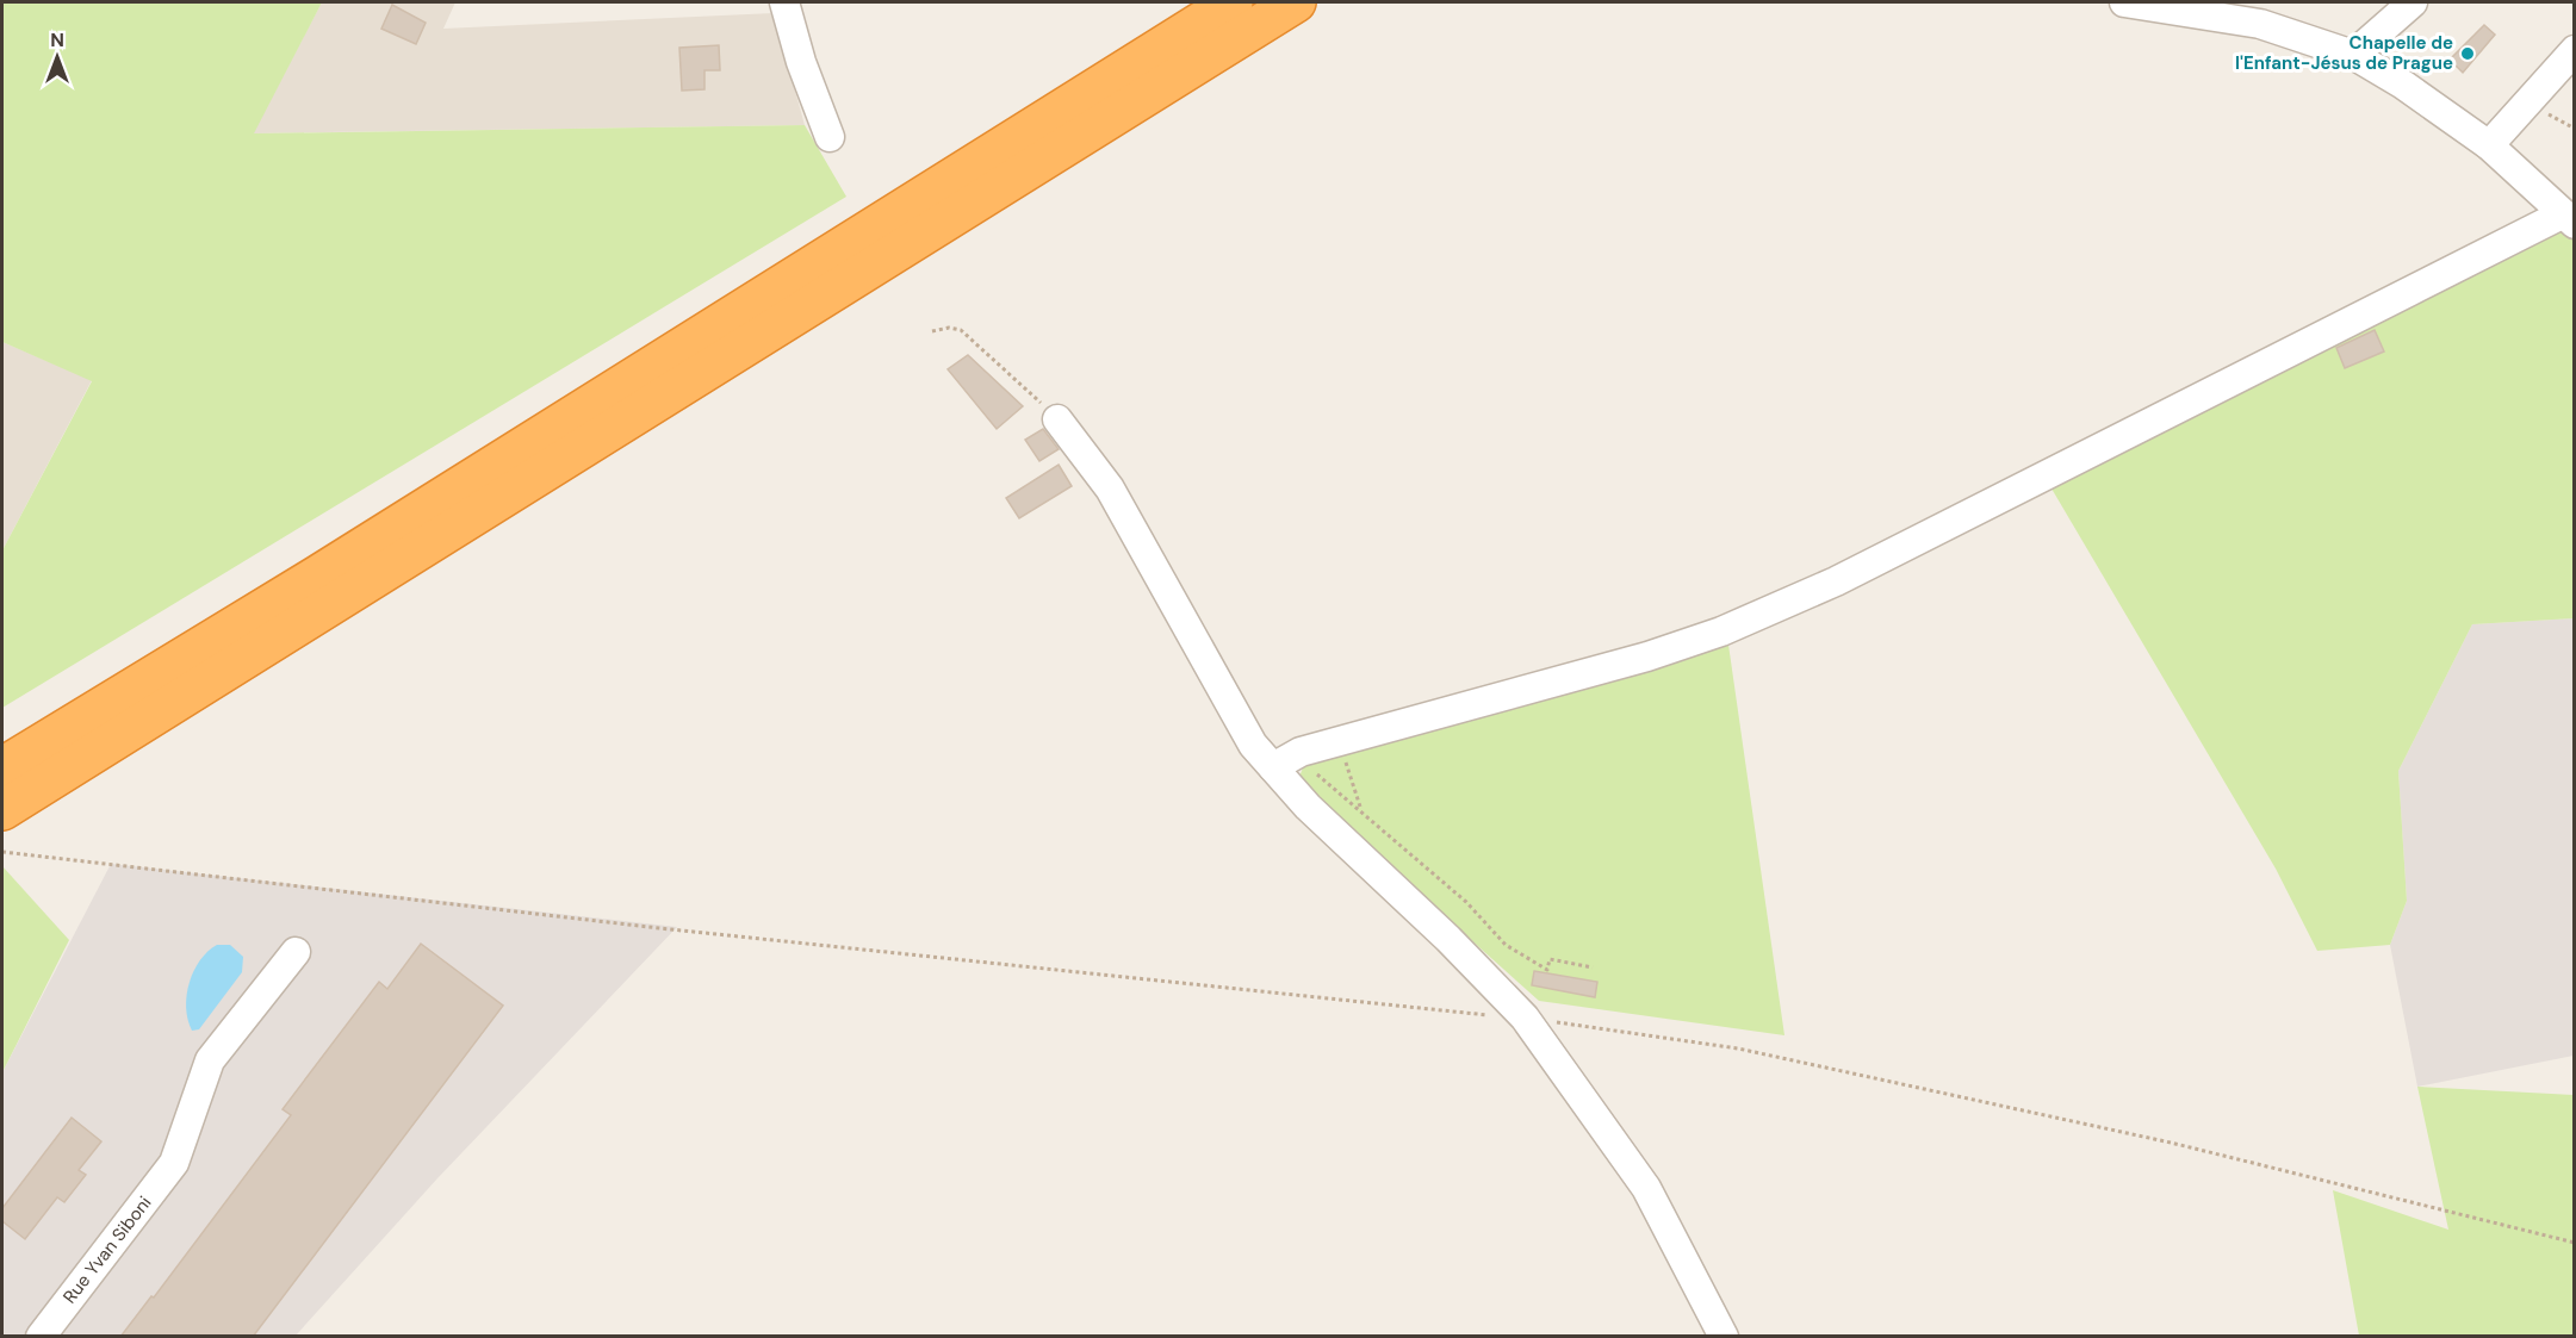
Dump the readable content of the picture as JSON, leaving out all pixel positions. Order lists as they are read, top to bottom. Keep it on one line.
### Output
{"streets":{"street":["Rue Yvan Siboni"]},"places":["Chapelle de l'Enfant-Jésus de Prague"],"north":"top"}
